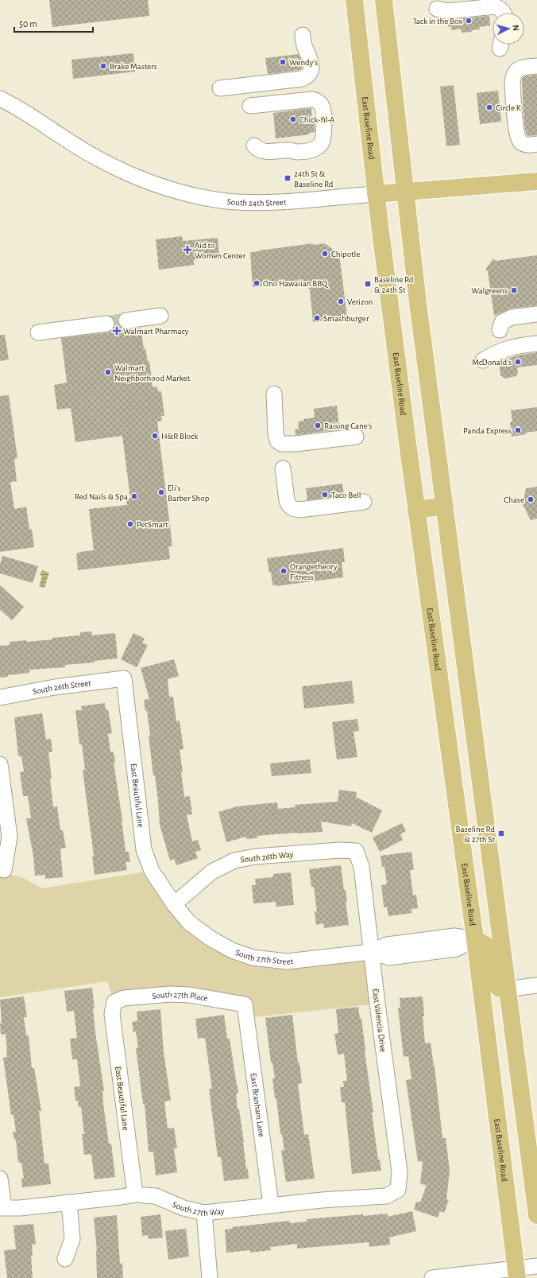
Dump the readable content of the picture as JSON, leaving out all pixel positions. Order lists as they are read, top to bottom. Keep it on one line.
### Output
{"streets":{"main road":["East Baseline Road","South 24th Street"],"street":["South 26th Street","East Beautiful Lane","South 26th Way","South 27th Street","South 27th Place","East Valencia Drive","East Branham Lane","South 27th Way"]},"crossings":[["East Baseline Road","South 24th Street"],["East Baseline Road","South 27th Street"],["South 26th Street","East Beautiful Lane"],["East Beautiful Lane","South 26th Way"],["East Beautiful Lane","South 27th Street"],["East Beautiful Lane","South 27th Place"],["East Beautiful Lane","South 27th Way"],["South 26th Way","South 27th Street"],["South 26th Way","East Valencia Drive"],["South 27th Street","East Valencia Drive"],["South 27th Place","East Branham Lane"],["East Valencia Drive","South 27th Way"],["East Branham Lane","South 27th Way"]],"places":{"other":["Jack in the Box","Wendy's","Brake Masters","Circle K","Chick-fil-A","Chipotle","Ono Hawaiian BBQ","Walgreens","Verizon","Smashburger","McDonald's","Walmart Neighborhood Market","Raising Cane's","Panda Express","H&R Block","Eli's Barber Shop","Taco Bell","Red Nails & Spa","Chase","PetSmart","Orangetheory Fitness"],"transit":["24th St & Baseline Rd","Baseline Rd & 24th St","Baseline Rd & 27th St"],"health":["Aid to Women Center","Walmart Pharmacy"]},"scale_bar":"50 m","north":"right"}
